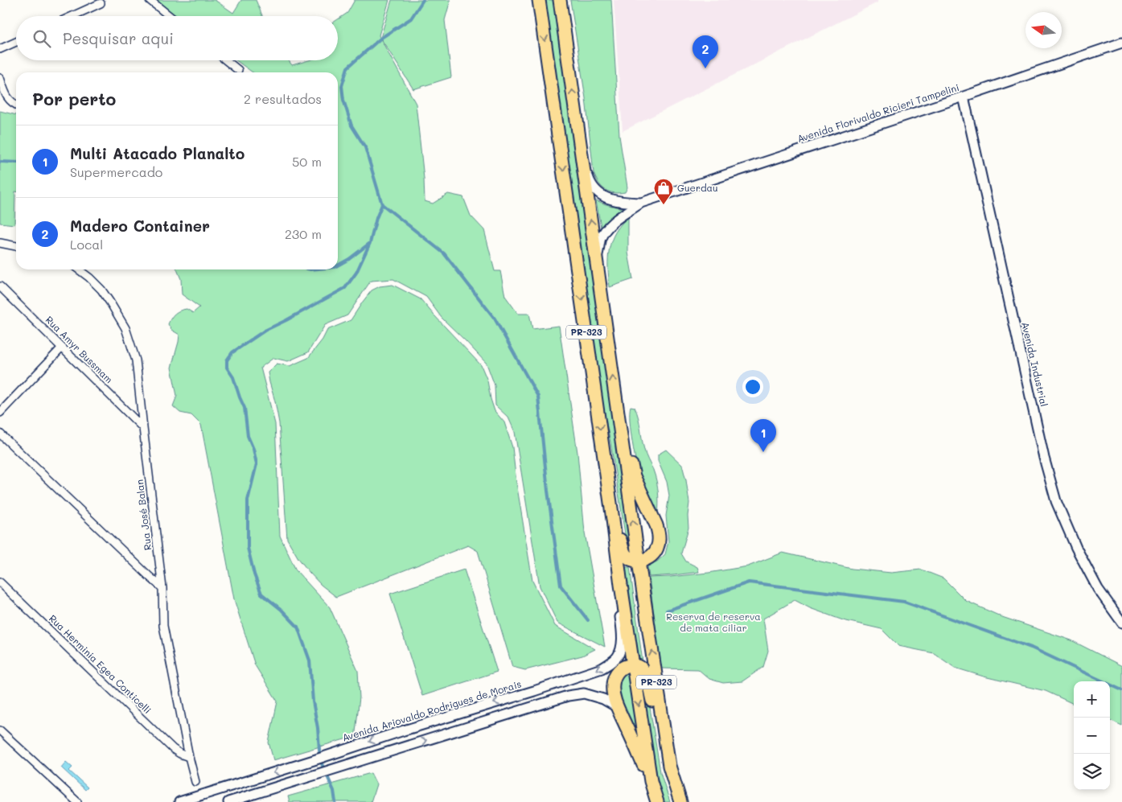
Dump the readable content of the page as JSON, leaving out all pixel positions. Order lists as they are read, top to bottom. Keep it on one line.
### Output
{"streets":{"highway":["PR-323"],"street":["Avenida Florivaldo Ricieri Tampelini","Rua Amyr Bussmam","Avenida Industrial","Rua José Balan","Rua Herminia Egea Conticelli","Avenida Ariovaldo Rodrigues de Morais"]},"crossings":[["Avenida Florivaldo Ricieri Tampelini","PR-323"],["Avenida Florivaldo Ricieri Tampelini","Avenida Industrial"],["PR-323","Avenida Ariovaldo Rodrigues de Morais"],["Rua Amyr Bussmam","Rua José Balan"],["Rua José Balan","Rua Herminia Egea Conticelli"]],"parks":["Reserva de reserva de mata ciliar"],"places":{"shop":["Guerdau"]},"north":"left","page":{"search":"Pesquisar aqui","pins":["2","1"],"heading":["Por perto","2 resultados"],"list":[{"mark":"1","name":"Multi Atacado Planalto","note":"Supermercado","value":"50 m"},{"mark":"2","name":"Madero Container","note":"Local","value":"230 m"}],"map_buttons":["+","−"]}}
